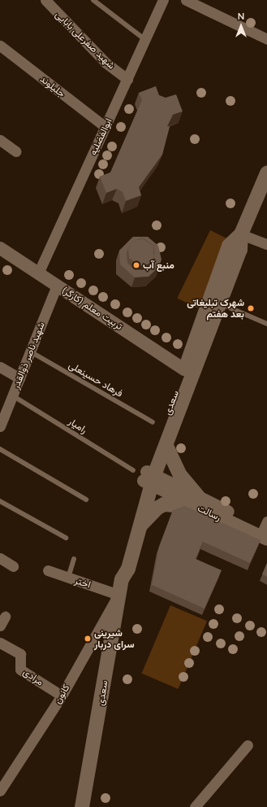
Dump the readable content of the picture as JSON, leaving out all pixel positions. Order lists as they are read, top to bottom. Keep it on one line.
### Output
{"streets":{"main road":["سعدی"],"street":["شهید صفرعلی بابایی","جلیلوند","ابوالفضلیه","تربیت معلم (کارگر)","شهید ناصر ذوالقدر","رسالت","اختر","مرادی","کانون"],"lane":["فرهاد حسینعلی","رامیار"]},"crossings":[["شهید صفرعلی بابایی","ابوالفضلیه"],["جلیلوند","ابوالفضلیه"],["ابوالفضلیه","تربیت معلم (کارگر)"],["تربیت معلم (کارگر)","شهید ناصر ذوالقدر"],["تربیت معلم (کارگر)","سعدی"],["شهید ناصر ذوالقدر","فرهاد حسینعلی"],["شهید ناصر ذوالقدر","رامیار"],["سعدی","رامیار"],["سعدی","رسالت"],["سعدی","اختر"],["سعدی","کانون"],["رامیار","رسالت"],["اختر","کانون"],["مرادی","کانون"]],"places":["منبع آب","شهرک تبلیغاتی بعد هفتم","شیرینی سرای دربار"],"north":"top"}
